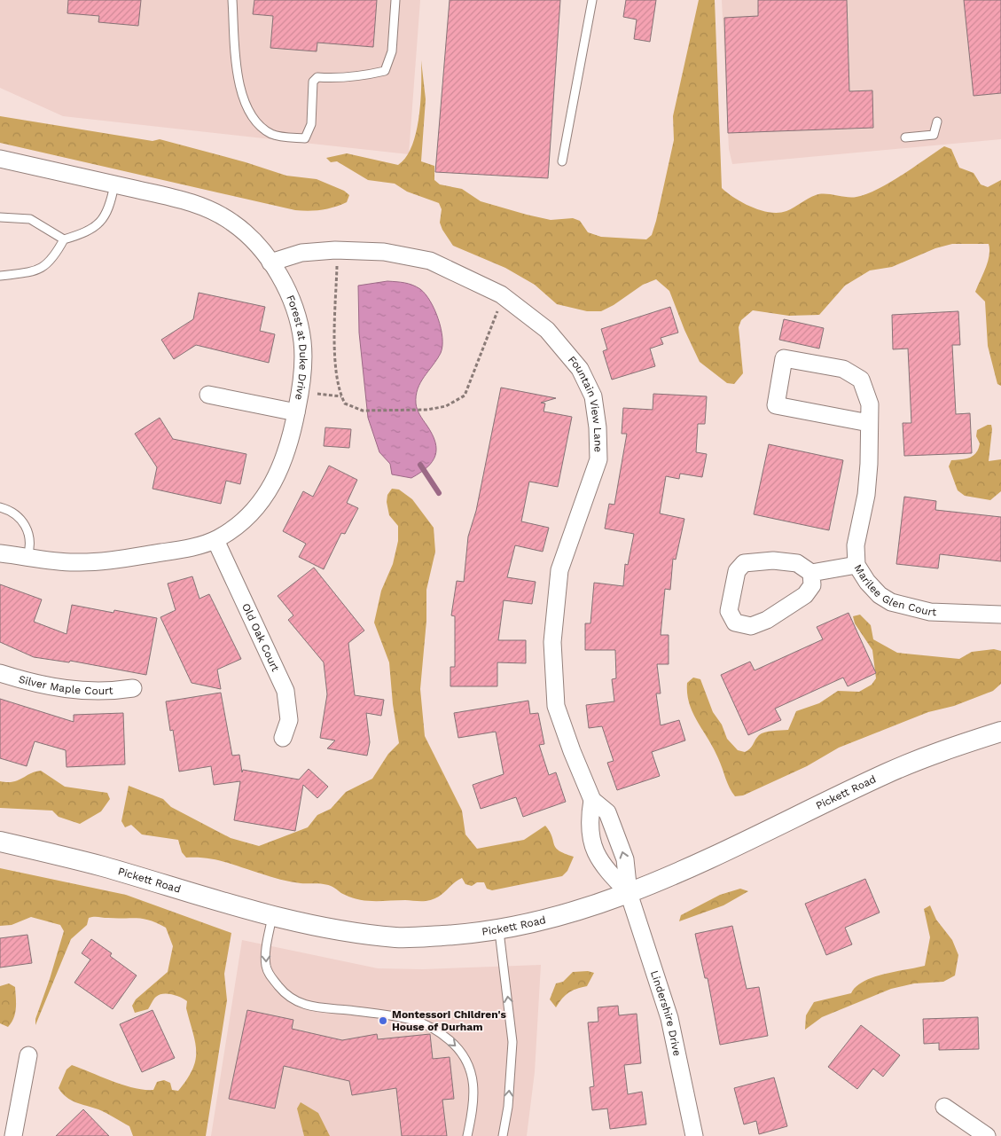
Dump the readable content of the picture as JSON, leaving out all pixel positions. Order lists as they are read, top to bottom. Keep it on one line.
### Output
{"streets":{"street":["Forest at Duke Drive","Fountain View Lane","Marilee Glen Court","Old Oak Court","Silver Maple Court","Pickett Road","Lindershire Drive"]},"crossings":[["Forest at Duke Drive","Fountain View Lane"],["Forest at Duke Drive","Old Oak Court"],["Fountain View Lane","Pickett Road"],["Fountain View Lane","Lindershire Drive"],["Pickett Road","Lindershire Drive"]],"places":["Montessori Children's House of Durham"]}
